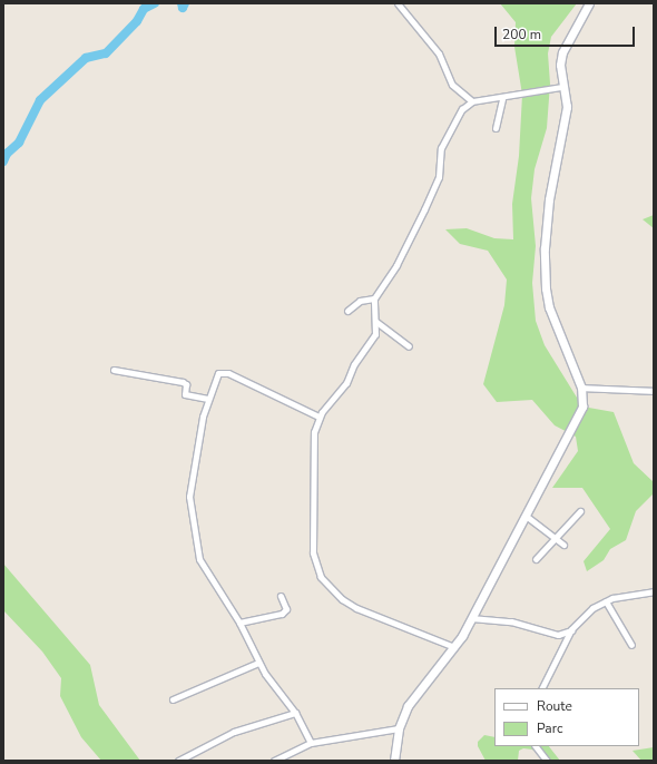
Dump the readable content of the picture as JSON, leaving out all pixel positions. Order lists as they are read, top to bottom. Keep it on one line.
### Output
{"legend":["Route","Parc"],"scale_bar":"200 m"}
